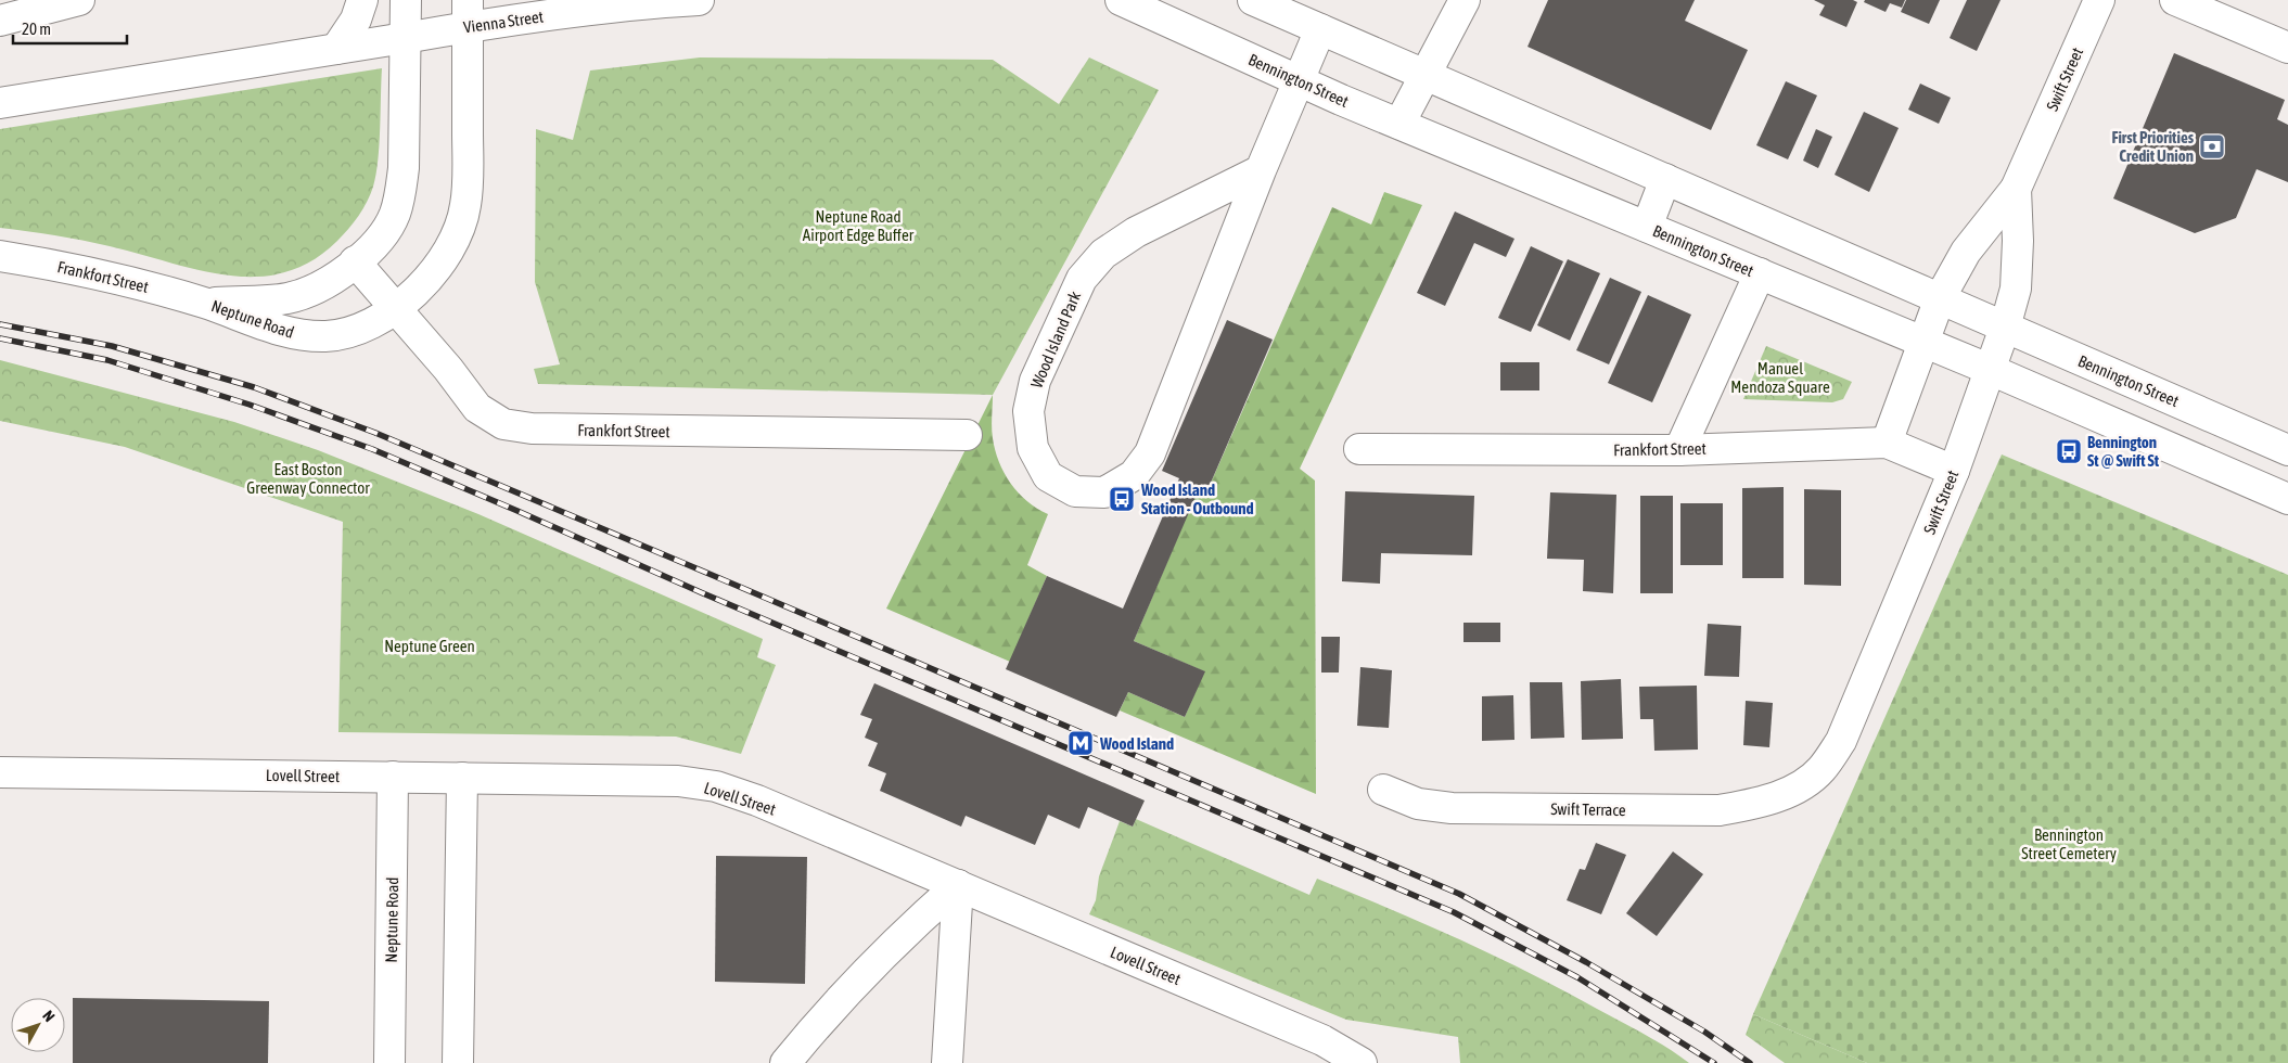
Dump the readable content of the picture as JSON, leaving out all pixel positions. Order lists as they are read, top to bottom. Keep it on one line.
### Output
{"streets":{"main road":["Vienna Street","Swift Street","Bennington Street","Frankfort Street","Neptune Road","Wood Island Park","Lovell Street","Swift Terrace"]},"crossings":[["Vienna Street","Neptune Road"],["Swift Street","Bennington Street"],["Swift Street","Frankfort Street"],["Swift Street","Swift Terrace"],["Bennington Street","Wood Island Park"],["Frankfort Street","Neptune Road"],["Neptune Road","Lovell Street"]],"parks":["Neptune Road Airport Edge Buffer","Manuel Mendoza Square","East Boston Greenway Connector","Neptune Green","Bennington Street Cemetery"],"places":{"bank":["First Priorities Credit Union"],"bus stop":["Bennington St @ Swift St","Wood Island Station - Outbound"],"metro station":["Wood Island"]},"scale_bar":"20 m","north":"top right"}
